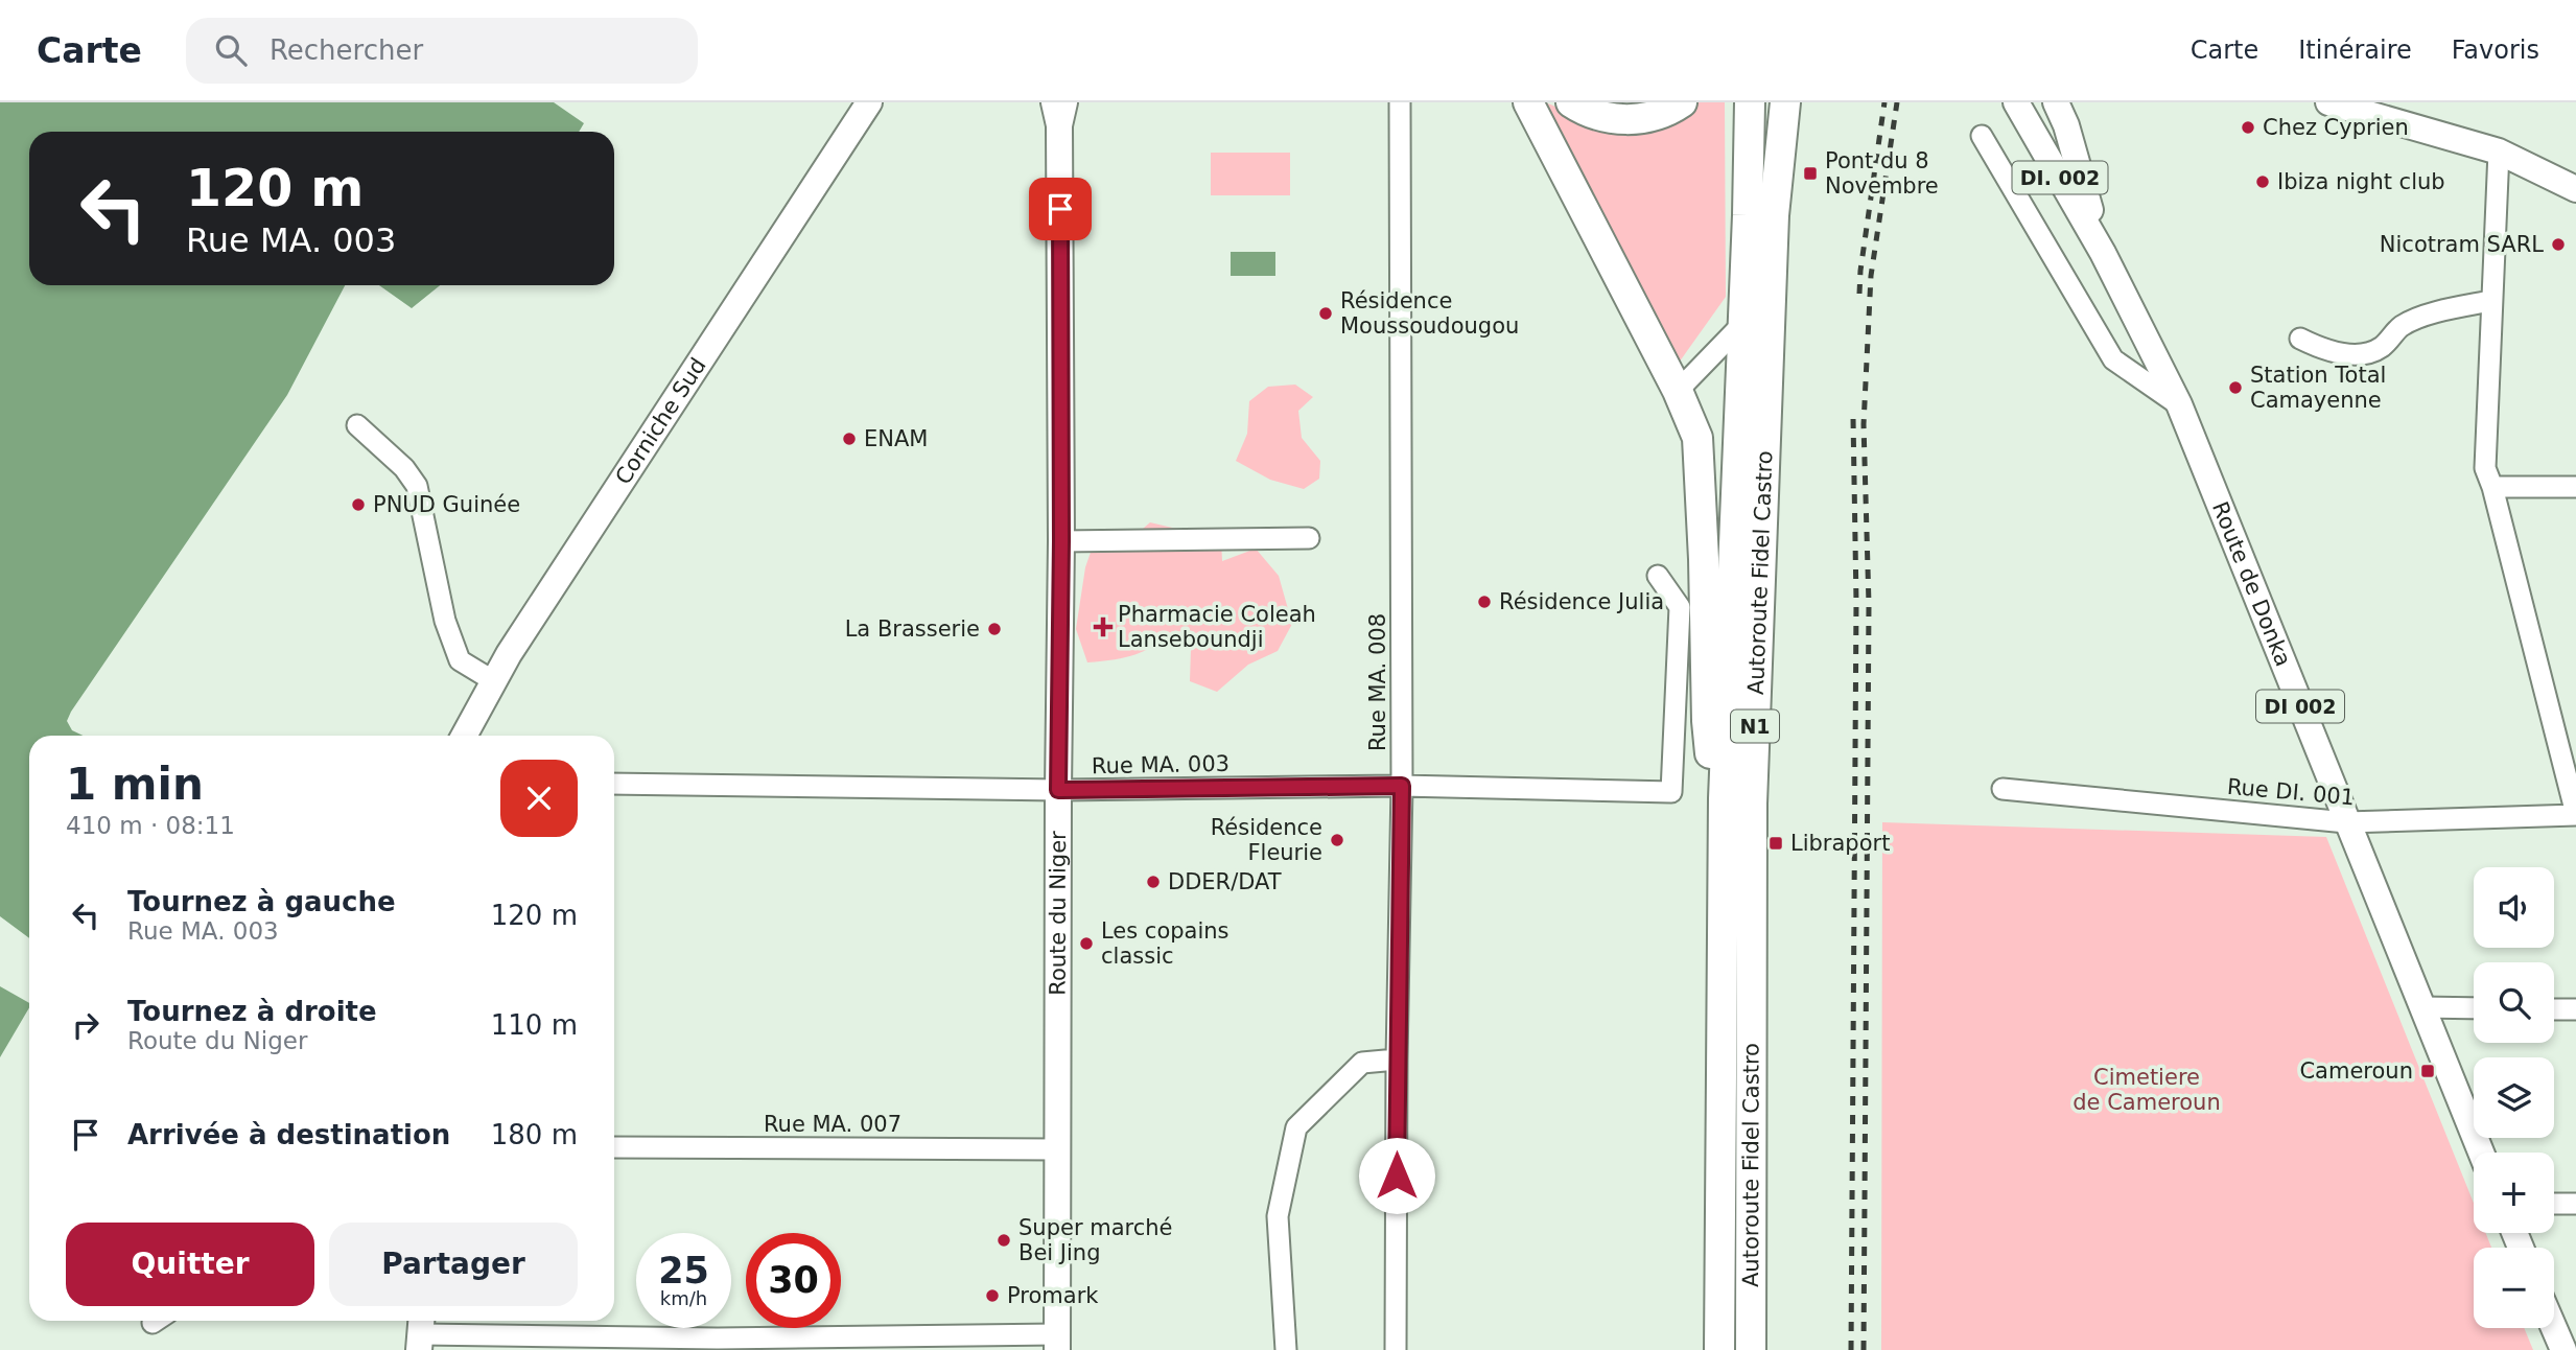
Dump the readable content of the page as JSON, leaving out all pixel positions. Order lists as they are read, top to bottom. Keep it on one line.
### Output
{"streets":{"highway":["Autoroute Fidel Castro","N1"],"main road":["DI. 002","Corniche Sud","Route de Donka","DI 002","Route du Niger"],"street":["Rue MA. 008","Rue MA. 003","Rue DI. 001","Rue MA. 007"]},"crossings":[["Route de Donka","Rue DI. 001"],["Rue MA. 008","Rue MA. 003"],["Rue MA. 003","Route du Niger"],["Route du Niger","Rue MA. 007"]],"parks":["Cimetiere de Cameroun"],"places":{"other":["Chez Cyprien","Ibiza night club","Nicotram SARL","Résidence Moussoudougou","Station Total Camayenne","ENAM","PNUD Guinée","Résidence Julia","La Brasserie","Résidence Fleurie","DDER/DAT","Les copains classic","Super marché Bei Jing","Promark"],"transit":["Pont du 8 Novembre","Libraport","Cameroun"],"health":["Pharmacie Coleah Lanseboundji"]},"page":{"header":"Carte","search":"Rechercher","nav":["Carte","Itinéraire","Favoris"],"turn":["120 m","Rue MA. 003"],"heading":["1 min","410 m · 08:11"],"list":[{"name":"Tournez à gauche","note":"Rue MA. 003","value":"120 m"},{"name":"Tournez à droite","note":"Route du Niger","value":"110 m"},{"name":"Arrivée à destination","value":"180 m"}],"map_buttons":["+","−"],"buttons":["Quitter","Partager"],"speed":"25 km/h","limit":"30"}}
